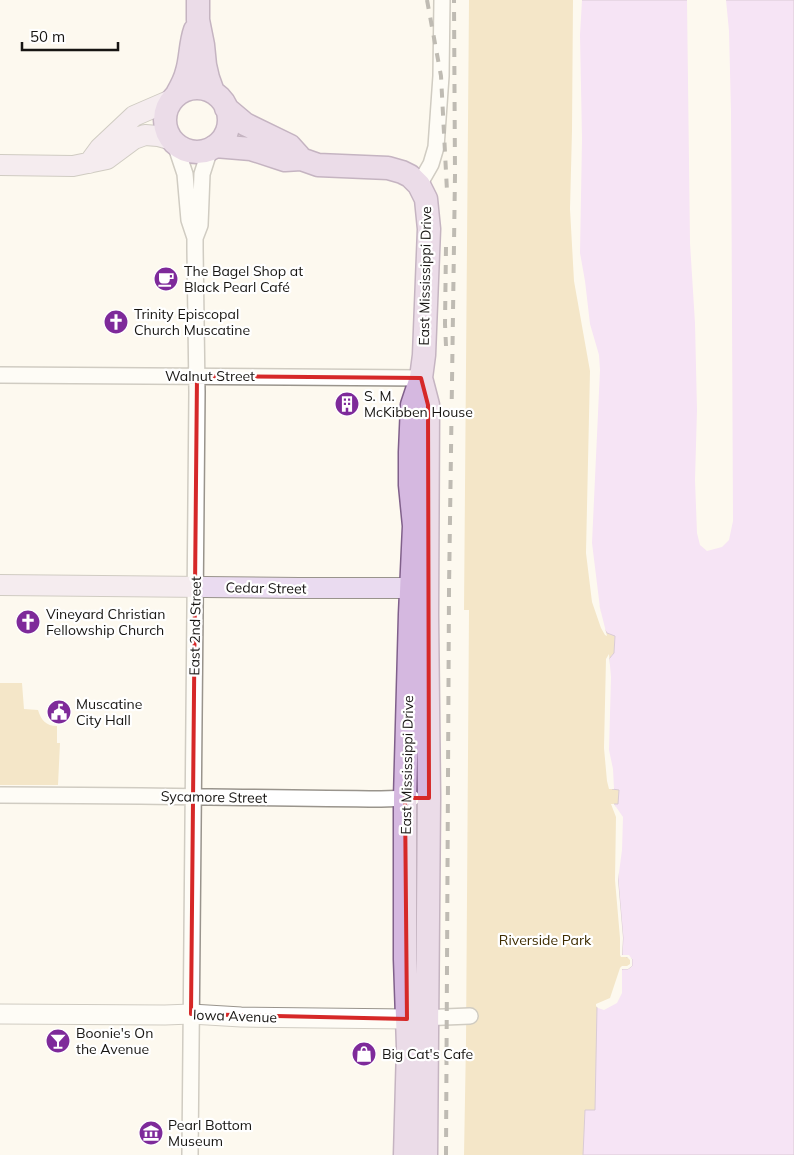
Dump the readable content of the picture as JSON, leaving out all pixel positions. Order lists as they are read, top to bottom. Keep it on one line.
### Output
{"streets":{"main road":["East Mississippi Drive","Cedar Street"],"street":["Walnut Street","East 2nd Street","Sycamore Street","Iowa Avenue"]},"crossings":[["East Mississippi Drive","Walnut Street"],["East Mississippi Drive","Cedar Street"],["East Mississippi Drive","Sycamore Street"],["East Mississippi Drive","Iowa Avenue"],["Walnut Street","East 2nd Street"],["Cedar Street","East 2nd Street"],["East 2nd Street","Sycamore Street"],["East 2nd Street","Iowa Avenue"]],"parks":["Riverside Park"],"places":{"cafe":["The Bagel Shop at Black Pearl Café"],"church":["Trinity Episcopal Church Muscatine","Vineyard Christian Fellowship Church"],"building":["S. M. McKibben House"],"public building":["Muscatine City Hall"],"bar":["Boonie's On the Avenue"],"shop":["Big Cat's Cafe"],"museum":["Pearl Bottom Museum"]},"scale_bar":"50 m"}
